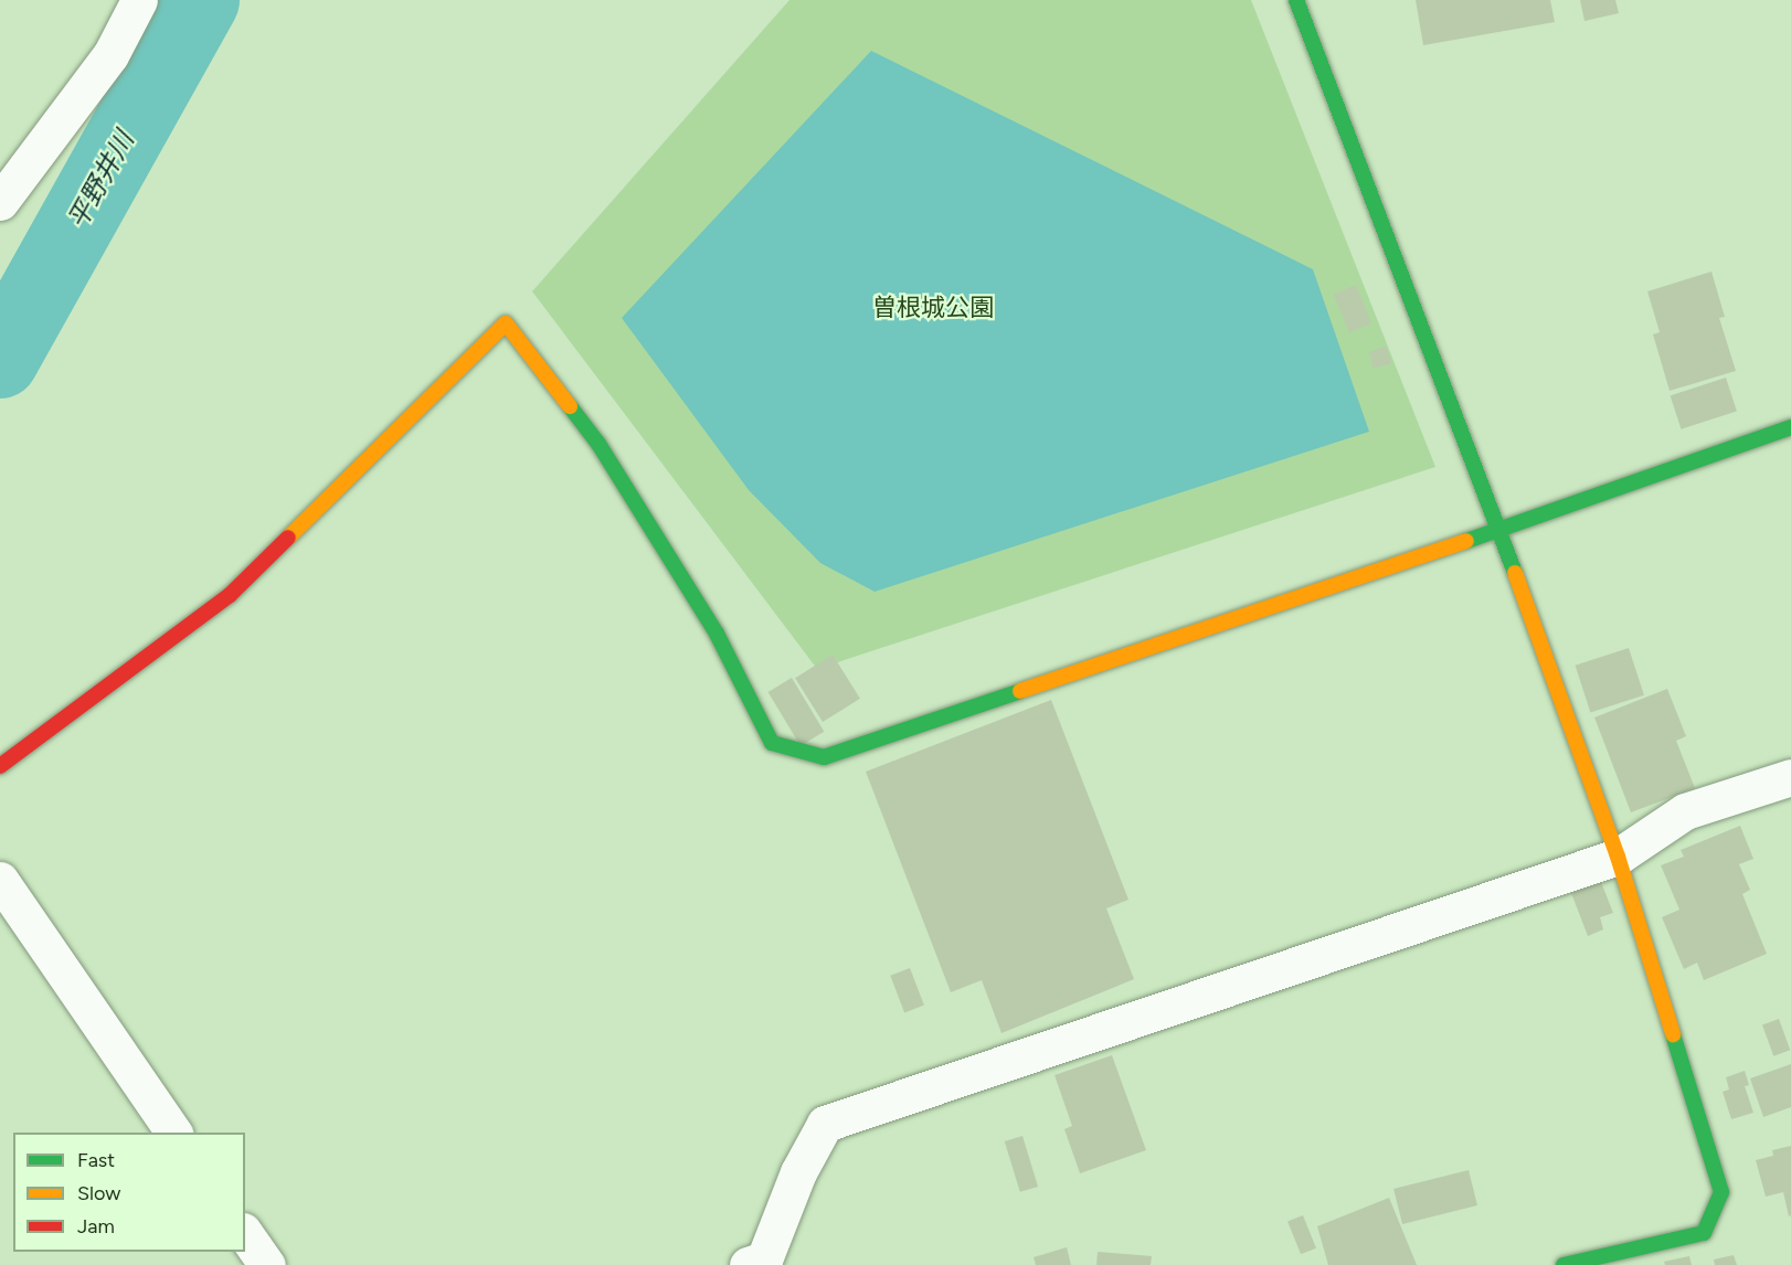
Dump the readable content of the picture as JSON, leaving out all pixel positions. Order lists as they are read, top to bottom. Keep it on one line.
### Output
{"water":["平野井川"],"parks":["曽根城公園"],"legend":["Fast","Slow","Jam"]}
